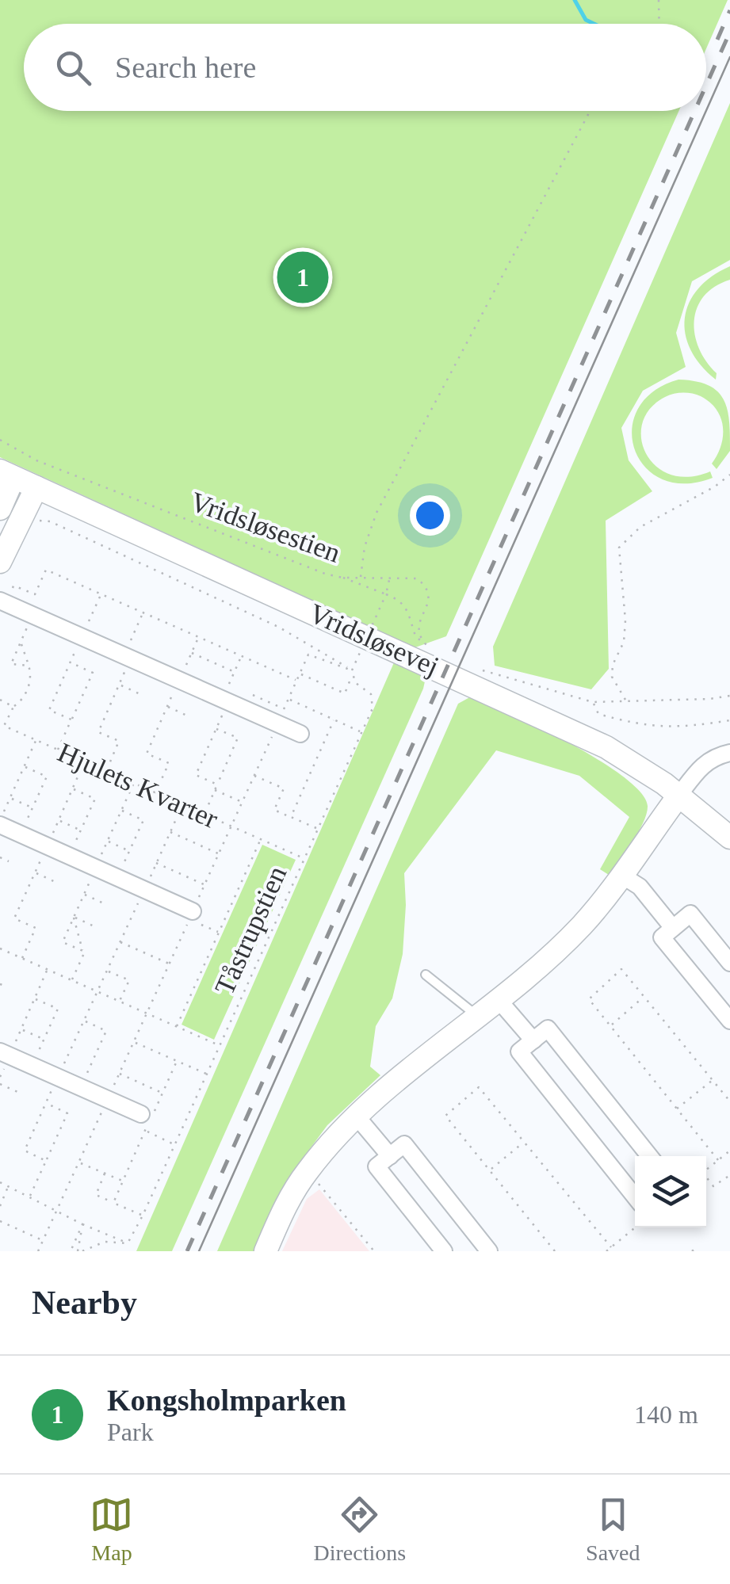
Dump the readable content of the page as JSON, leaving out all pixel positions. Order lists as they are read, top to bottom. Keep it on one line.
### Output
{"streets":{"street":["Vridsløsevej"],"path":["Vridsløsestien","Hjulets Kvarter","Tåstrupstien"]},"crossings":[["Hjulets Kvarter","Tåstrupstien"]],"page":{"search":"Search here","pins":"1","heading":"Nearby","list":[{"mark":"1","name":"Kongsholmparken","note":"Park","value":"140 m"}],"nav":["Map","Directions","Saved"]}}
